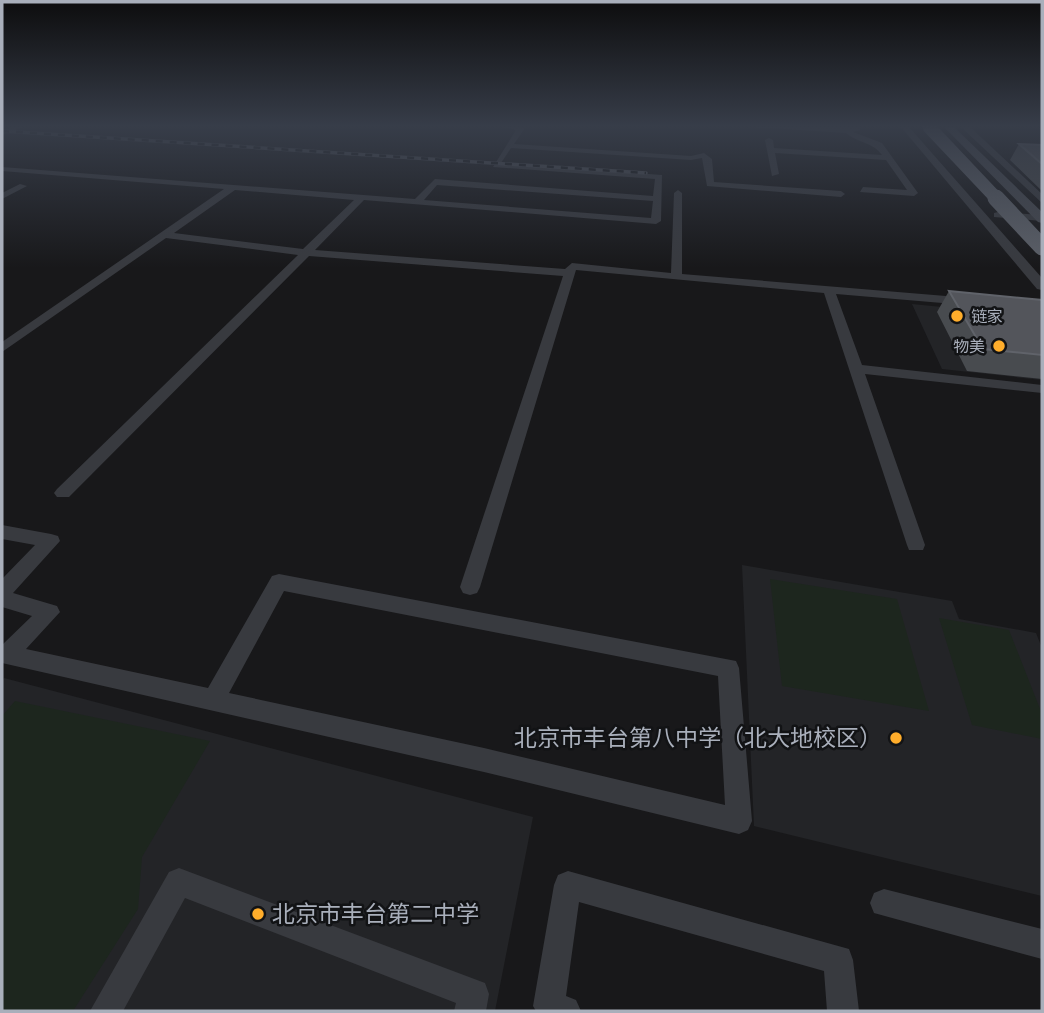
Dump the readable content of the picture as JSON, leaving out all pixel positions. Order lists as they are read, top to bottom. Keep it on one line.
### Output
{"places":["链家","物美","北京市丰台第八中学（北大地校区）","北京市丰台第二中学"]}
